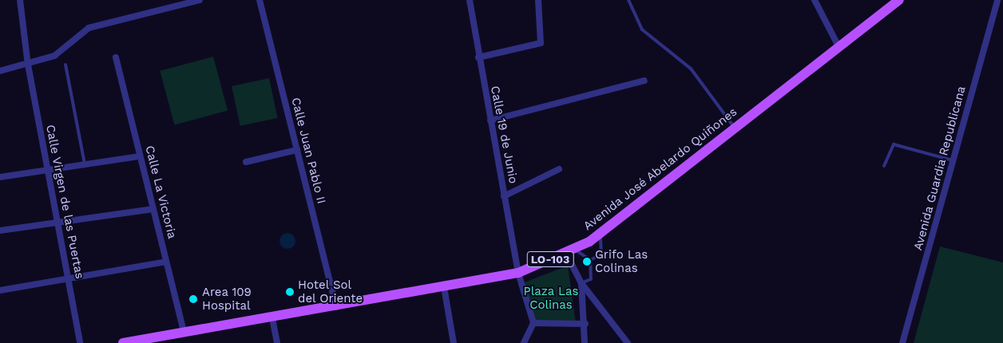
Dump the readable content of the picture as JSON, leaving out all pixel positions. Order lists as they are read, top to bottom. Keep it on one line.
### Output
{"streets":{"main road":["Avenida José Abelardo Quiñones","LO-103"],"street":["Calle 19 de Junio","Calle Juan Pablo II","Avenida Guardia Republicana","Calle La Victoria","Calle Virgen de las Puertas"]},"crossings":[["Calle 19 de Junio","Avenida José Abelardo Quiñones"],["Calle Juan Pablo II","Avenida José Abelardo Quiñones"],["Avenida José Abelardo Quiñones","Calle La Victoria"]],"parks":["Plaza Las Colinas"],"places":["Grifo Las Colinas","Hotel Sol del Oriente","Area 109 Hospital"]}
